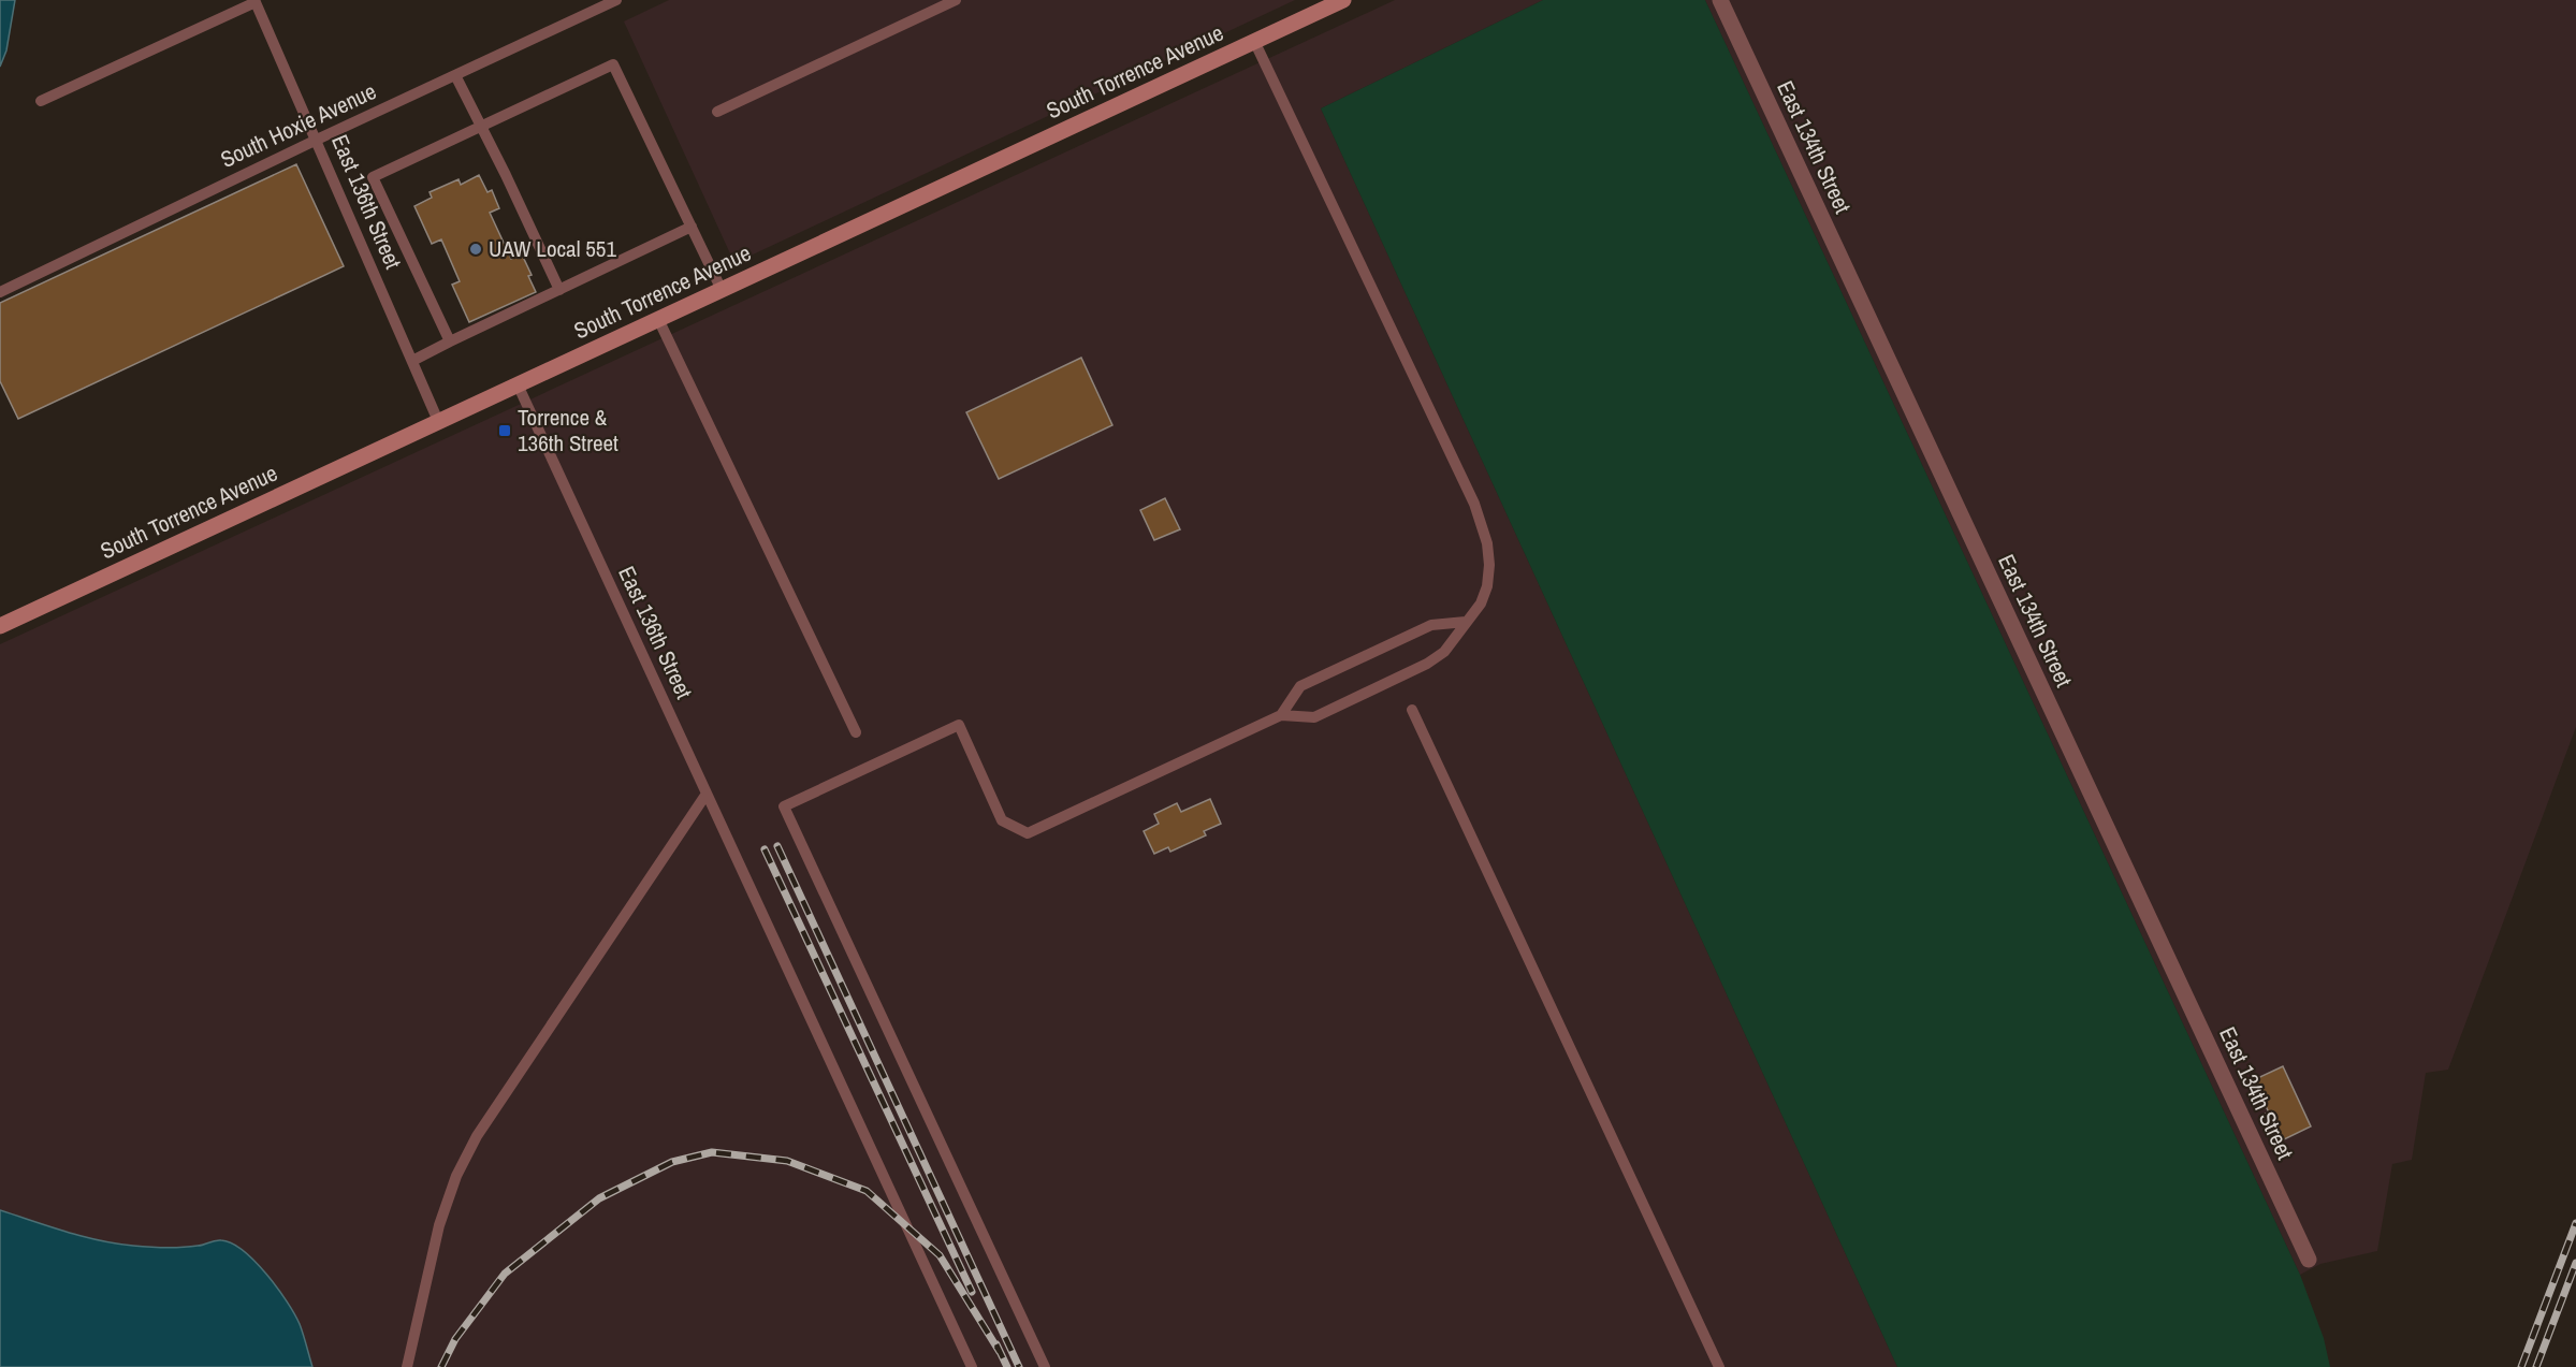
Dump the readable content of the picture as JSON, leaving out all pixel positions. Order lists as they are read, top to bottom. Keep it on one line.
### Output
{"streets":{"main road":["South Torrence Avenue"],"street":["East 134th Street"],"lane":["South Hoxie Avenue","East 136th Street"]},"crossings":[["South Torrence Avenue","East 136th Street"],["South Hoxie Avenue","East 136th Street"]],"places":{"other":["UAW Local 551"],"transit":["Torrence & 136th Street"]}}
